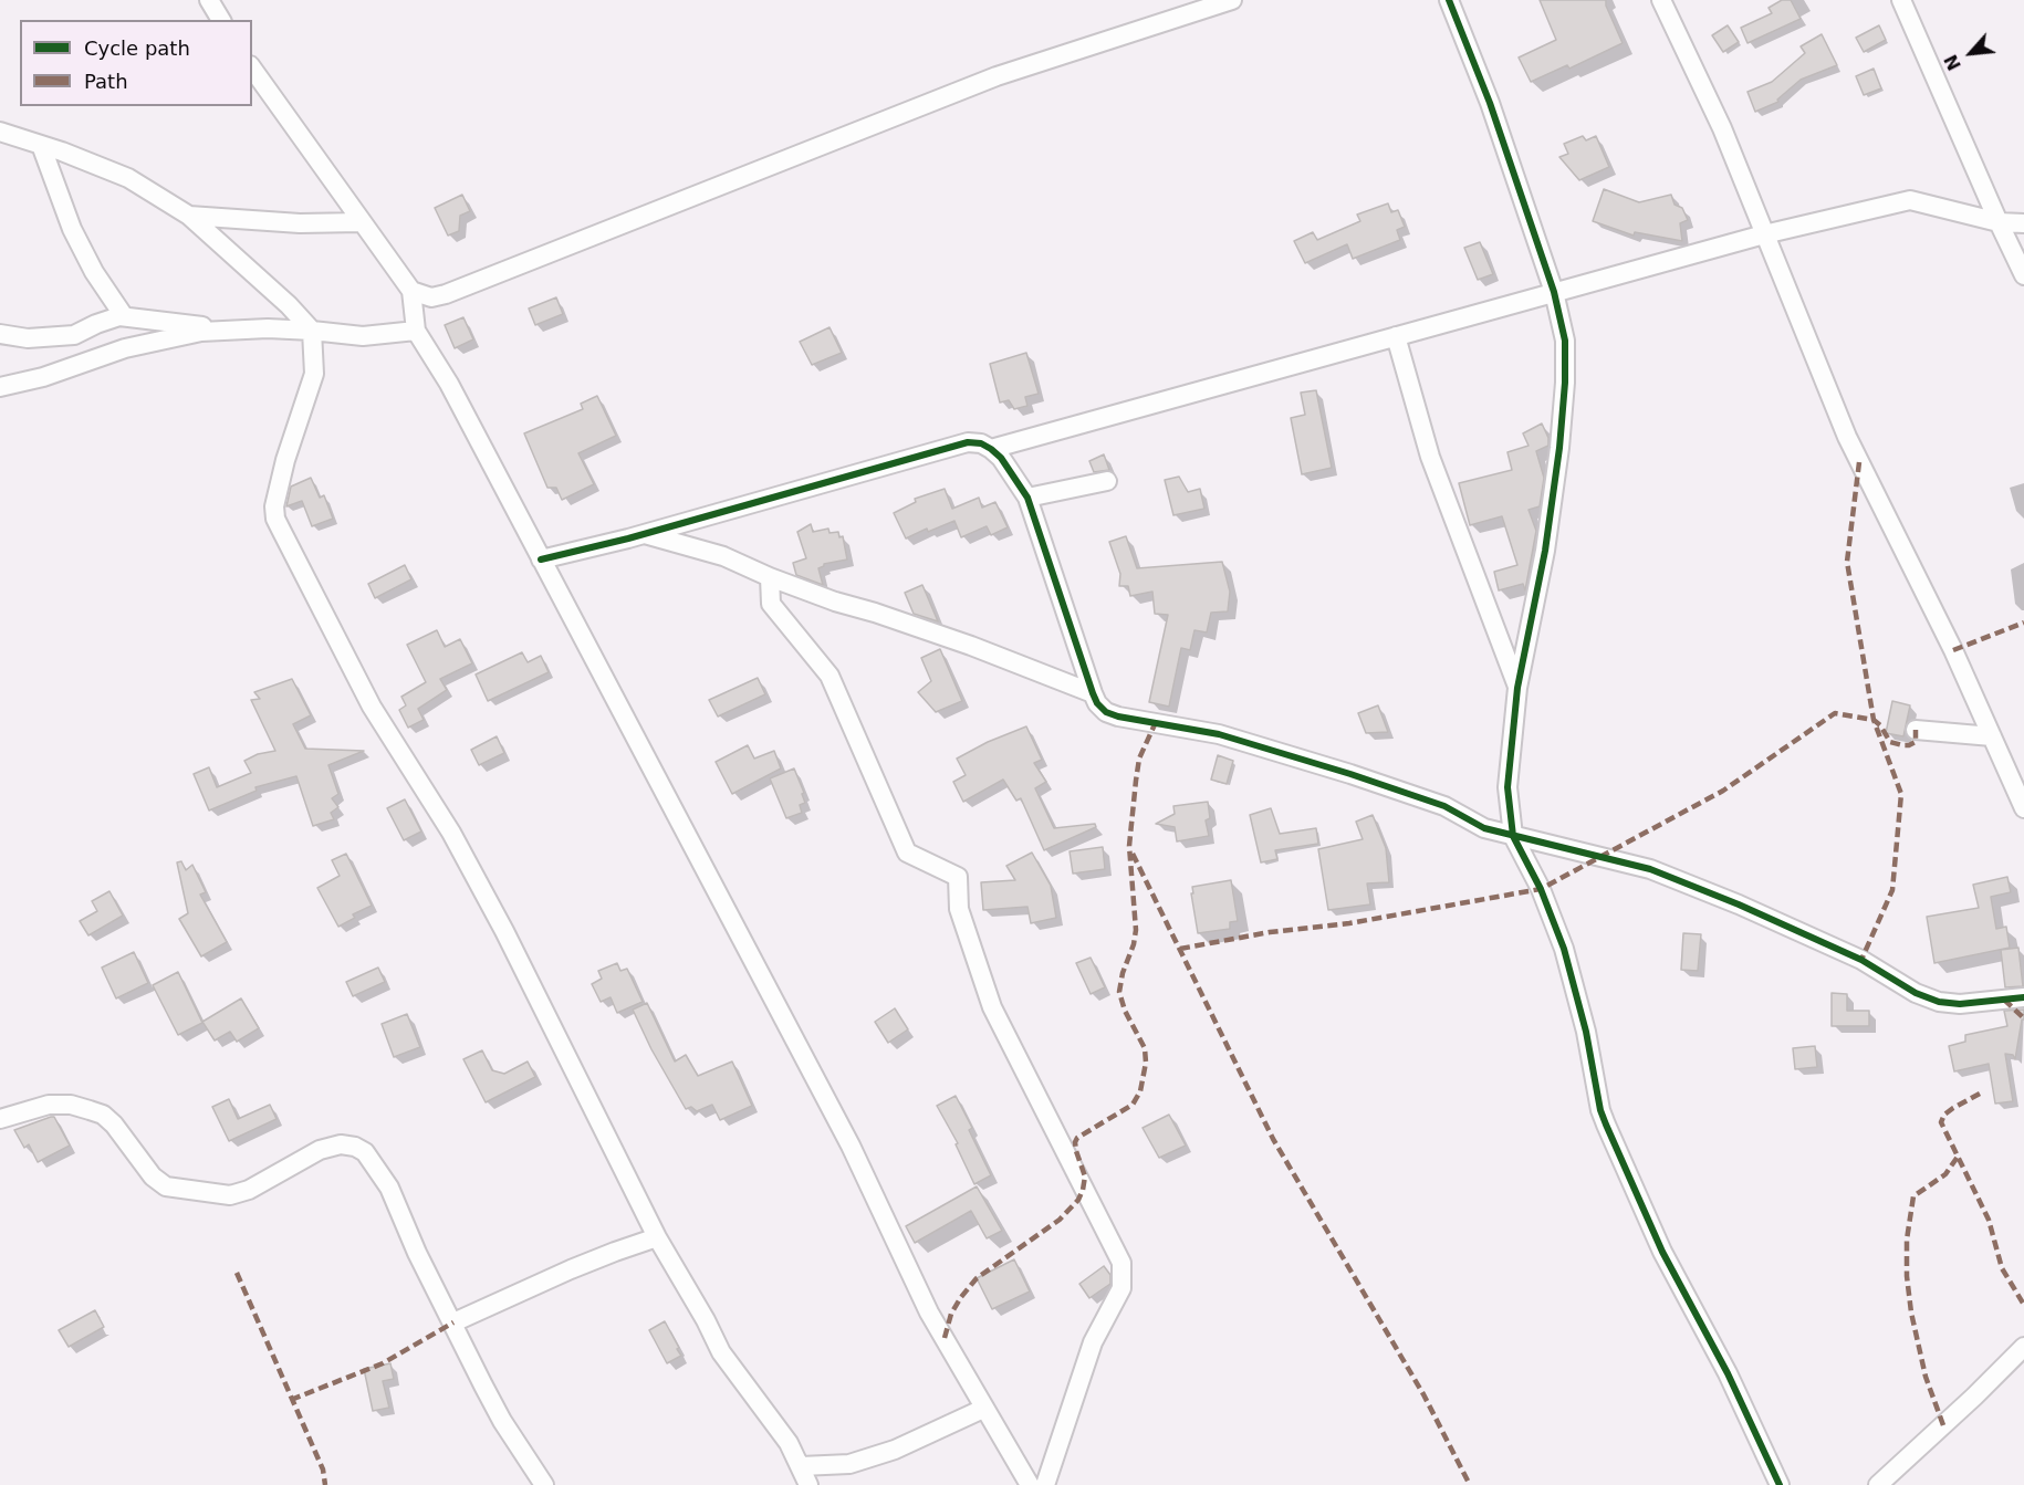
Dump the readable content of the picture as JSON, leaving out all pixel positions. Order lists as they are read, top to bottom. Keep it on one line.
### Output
{"legend":["Cycle path","Path"],"north":"bottom left"}
